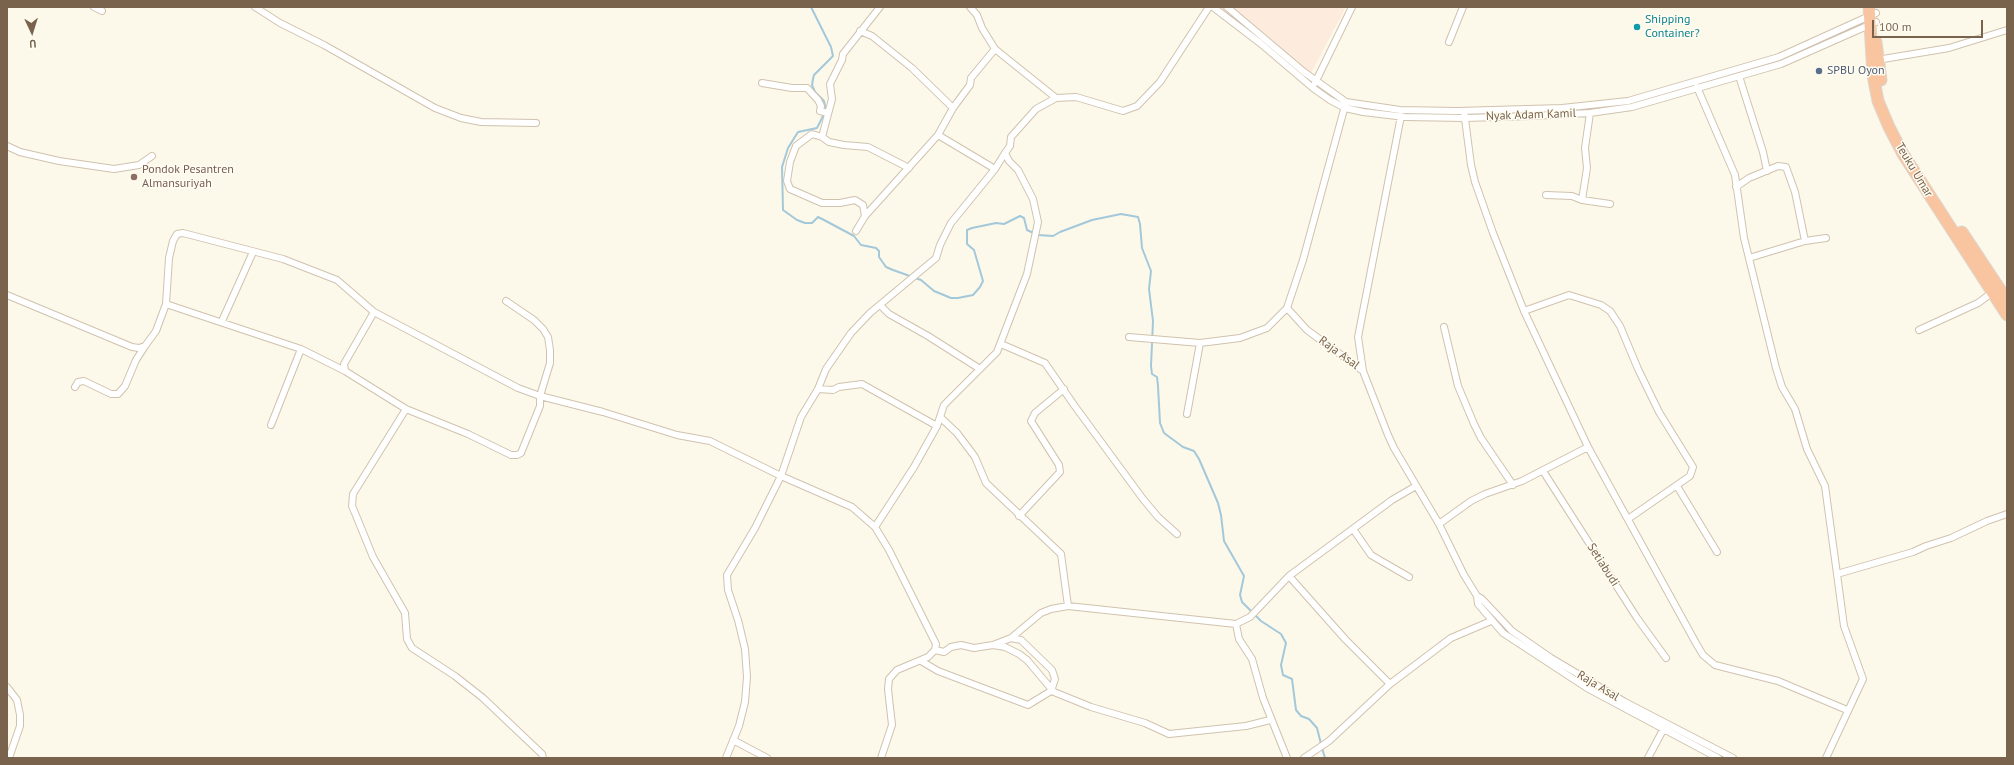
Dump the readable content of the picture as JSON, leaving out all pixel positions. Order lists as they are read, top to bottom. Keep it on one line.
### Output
{"streets":{"highway":["Teuku Umar"],"street":["Nyak Adam Kamil","Raja Asal","Setiabudi"]},"crossings":[["Nyak Adam Kamil","Teuku Umar"]],"places":["Shipping Container?","SPBU Oyon","Pondok Pesantren Almansuriyah"],"scale_bar":"100 m","north":"bottom"}
